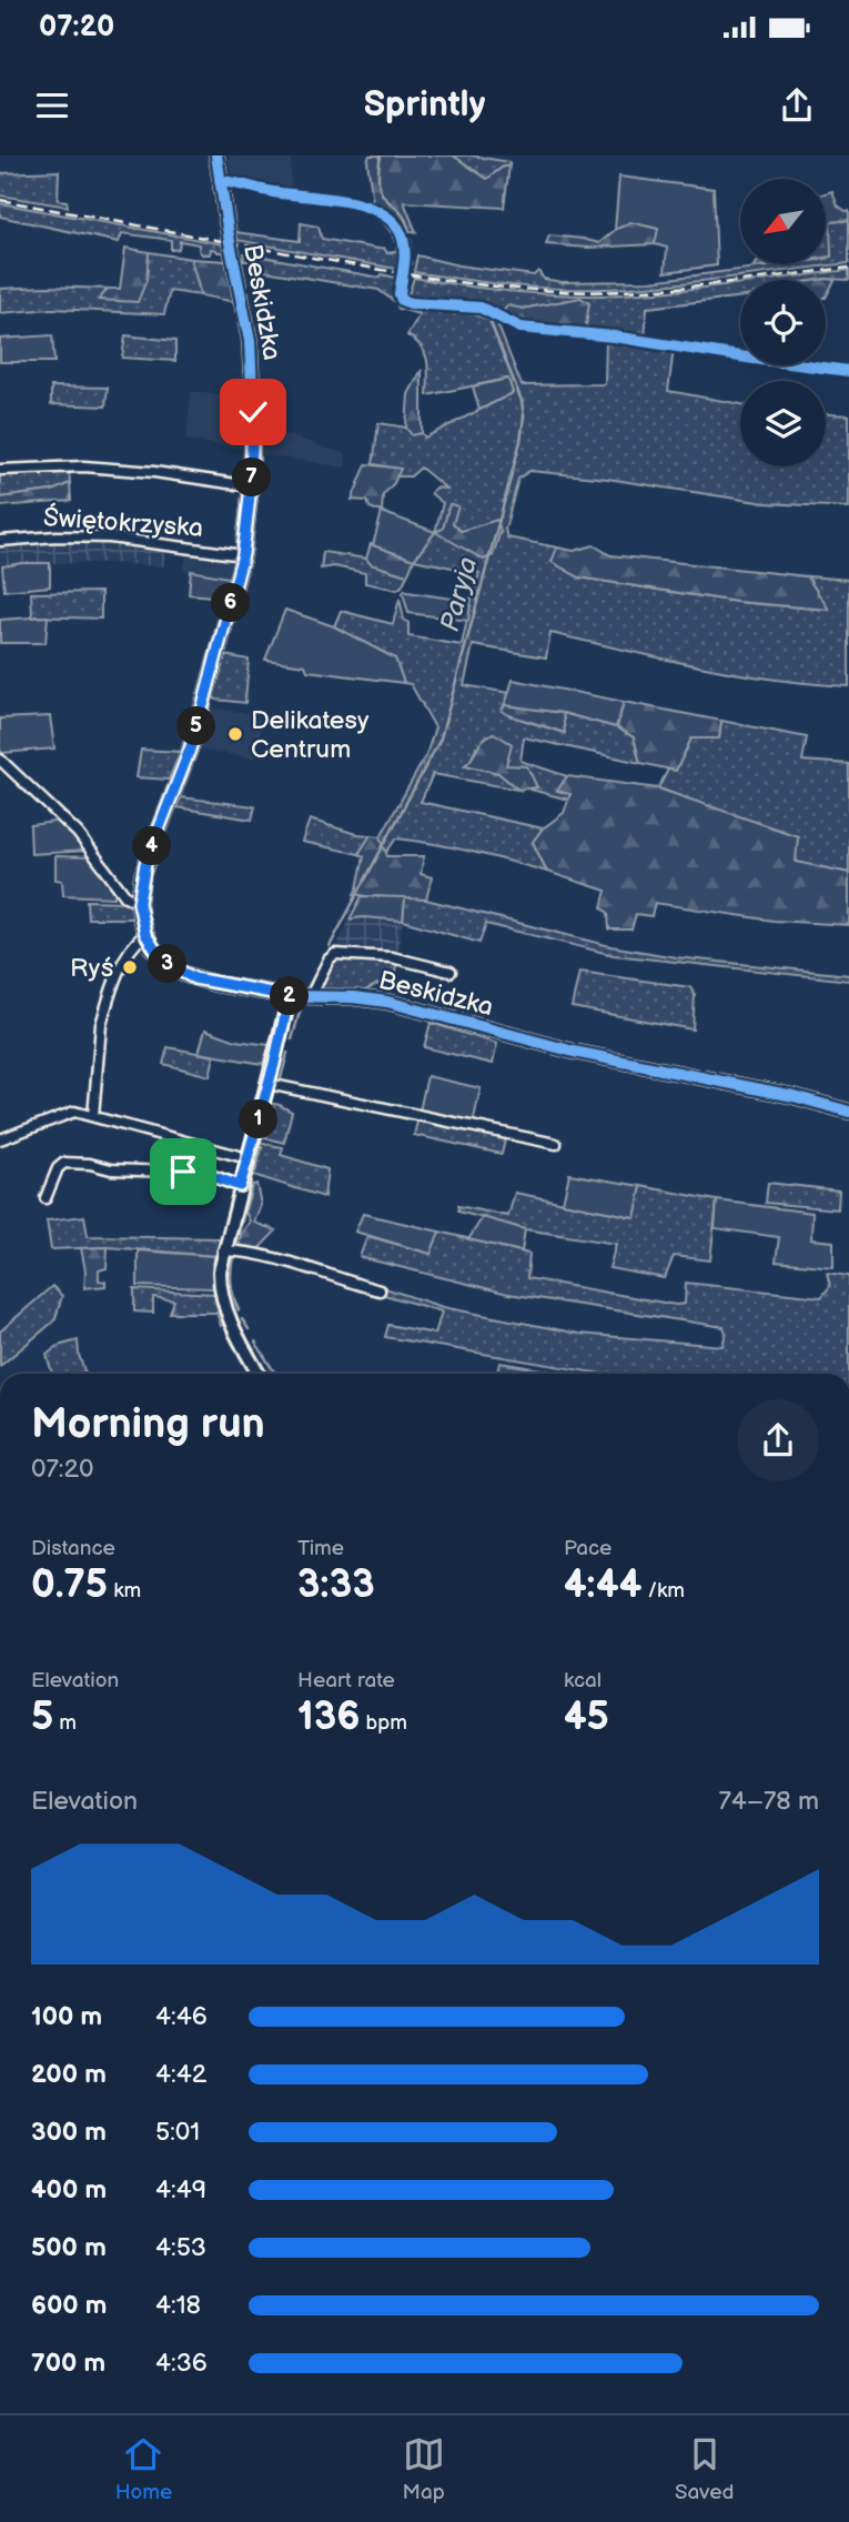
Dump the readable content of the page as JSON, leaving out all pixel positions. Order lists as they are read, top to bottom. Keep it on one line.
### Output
{"streets":{"street":["Beskidzka","Świętokrzyska"]},"crossings":[["Beskidzka","Świętokrzyska"]],"water":["Paryja"],"places":["Delikatesy Centrum","Ryś"],"north":"bottom left","page":{"status":"07:20","header":"Sprintly","pins":["7","6","5","4","3","2","1"],"heading":["Morning run","07:20"],"stats":[["Distance","0.75 km"],["Time","3:33"],["Pace","4:44 /km"],["Elevation","5 m"],["Heart rate","136 bpm"],["kcal","45"]],"chart":["Elevation","74–78 m"],"list":[{"name":"100 m","note":"4:46"},{"name":"200 m","note":"4:42"},{"name":"300 m","note":"5:01"},{"name":"400 m","note":"4:49"},{"name":"500 m","note":"4:53"},{"name":"600 m","note":"4:18"},{"name":"700 m","note":"4:36"}],"tabs":["Home","Map","Saved"]}}
